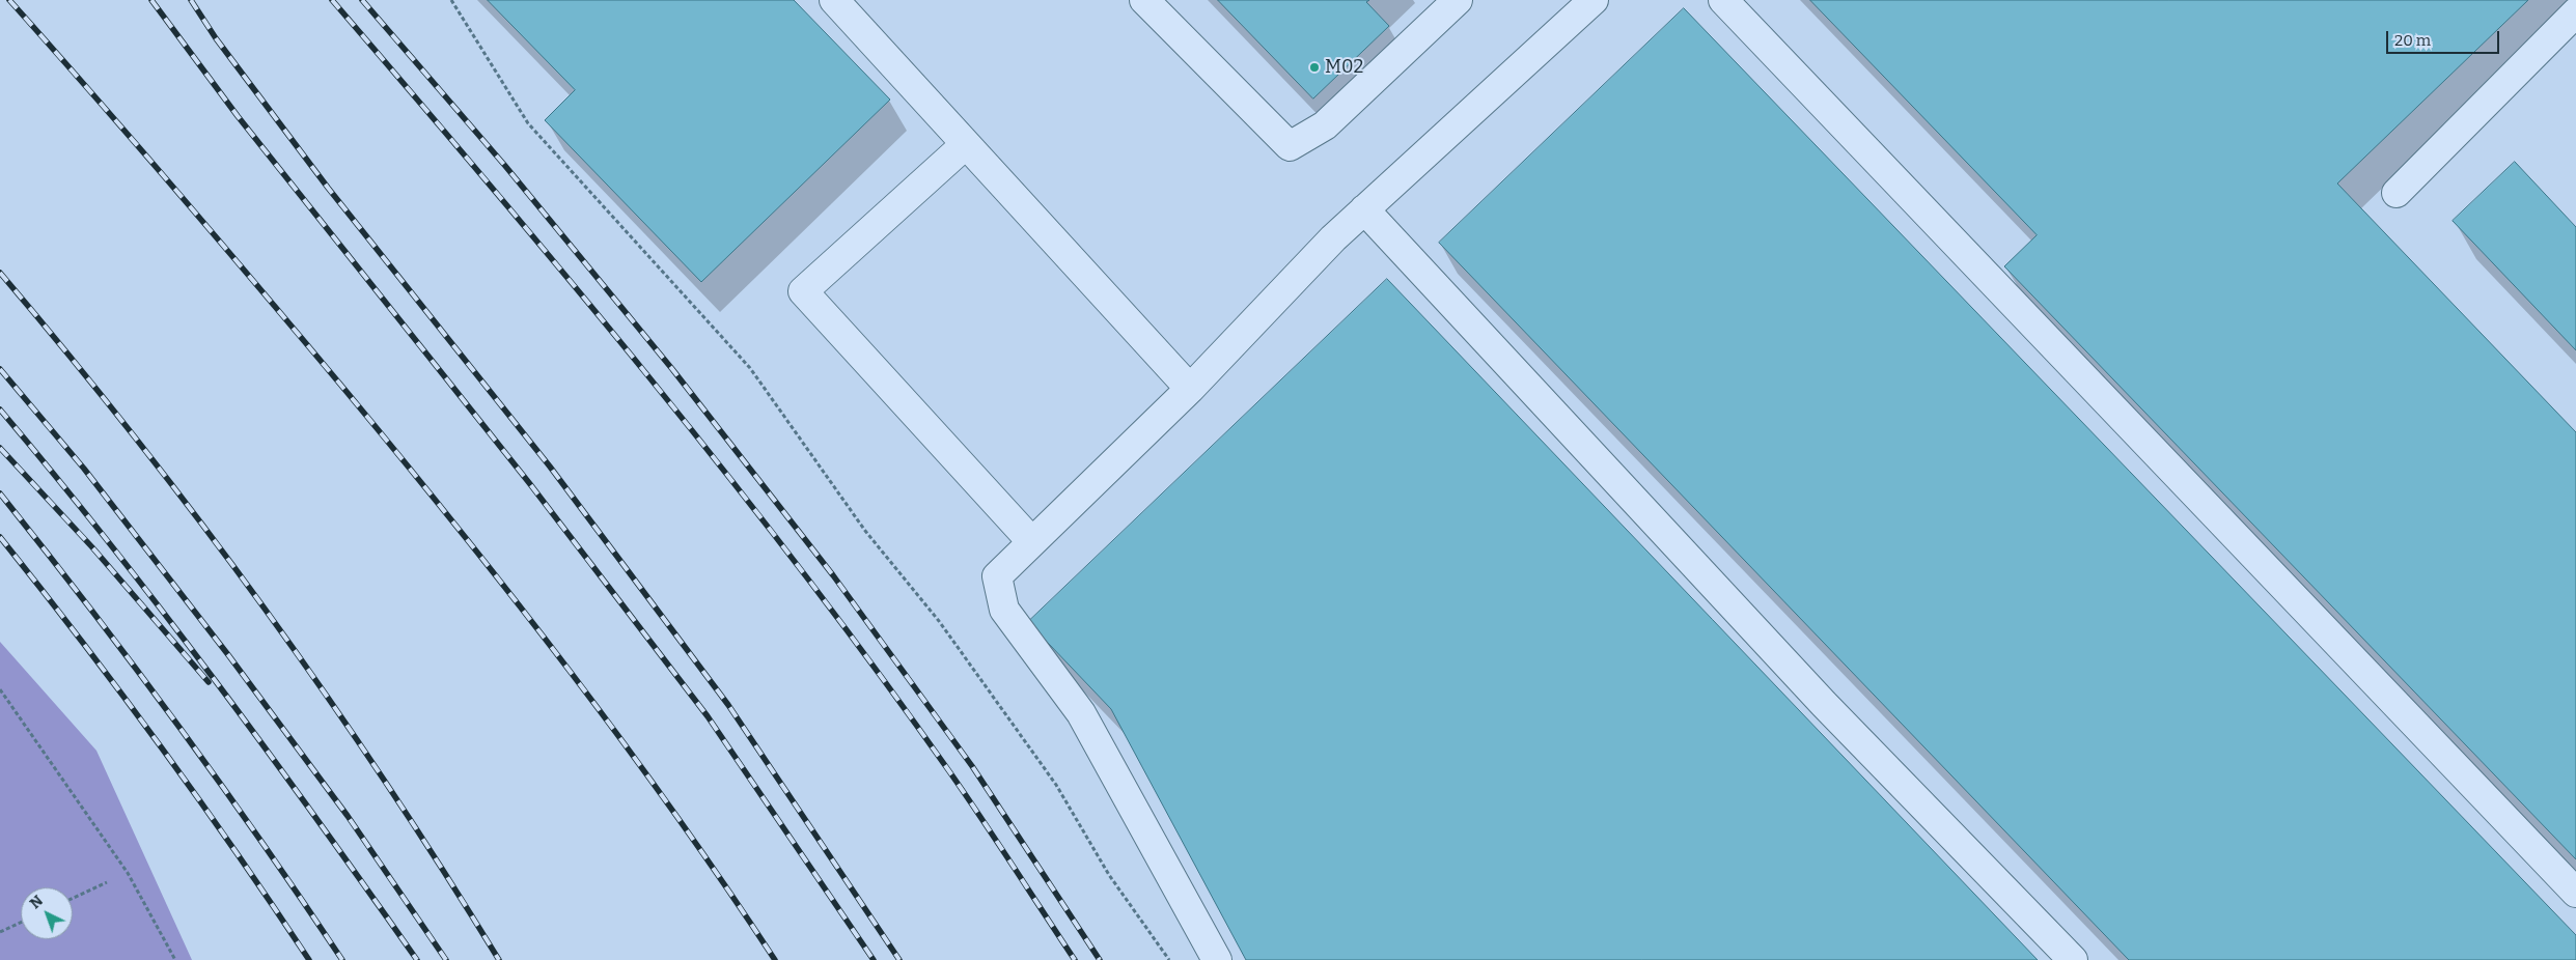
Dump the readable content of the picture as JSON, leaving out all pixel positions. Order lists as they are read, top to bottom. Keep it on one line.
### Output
{"places":["M02"],"scale_bar":"20 m","north":"top left"}
